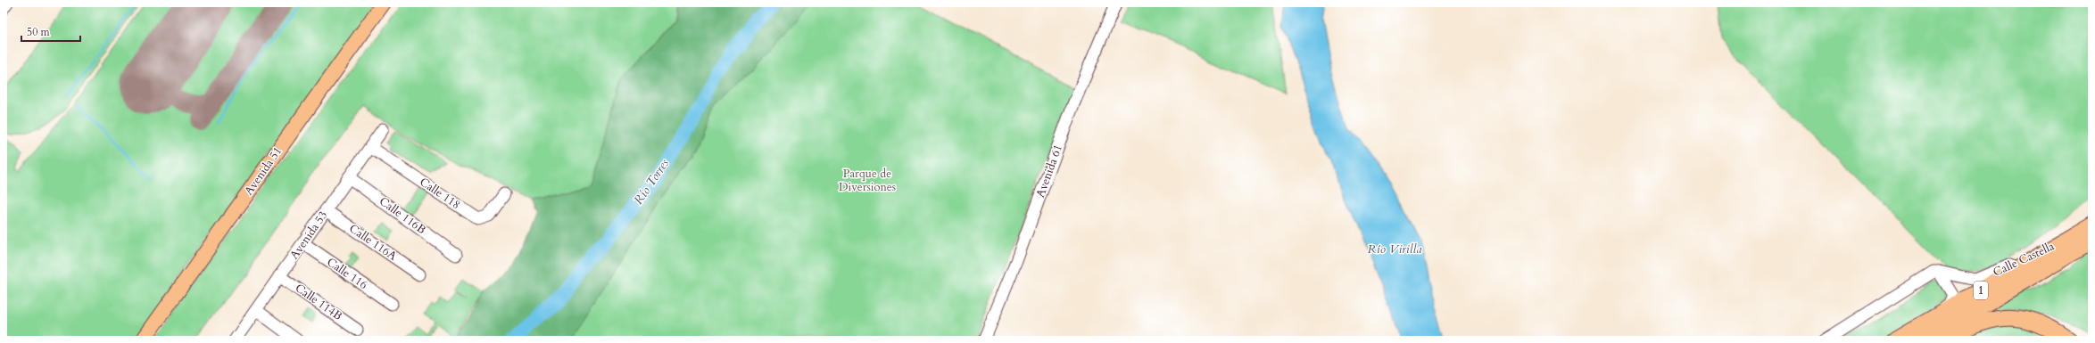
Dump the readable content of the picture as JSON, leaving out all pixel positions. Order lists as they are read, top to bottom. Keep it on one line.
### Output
{"streets":{"highway":["1"],"main road":["Avenida 51"],"street":["Avenida 61","Calle 118","Calle 116B","Avenida 53","Calle 116A","Calle Castella","Calle 116","Calle 114B"]},"crossings":[["Calle 118","Avenida 53"],["Calle 116B","Avenida 53"],["Avenida 53","Calle 116A"],["Avenida 53","Calle 116"],["Avenida 53","Calle 114B"],["Calle Castella","1"]],"water":["Río Torres","Río Virilla"],"parks":["Parque de Diversiones"],"scale_bar":"50 m"}
